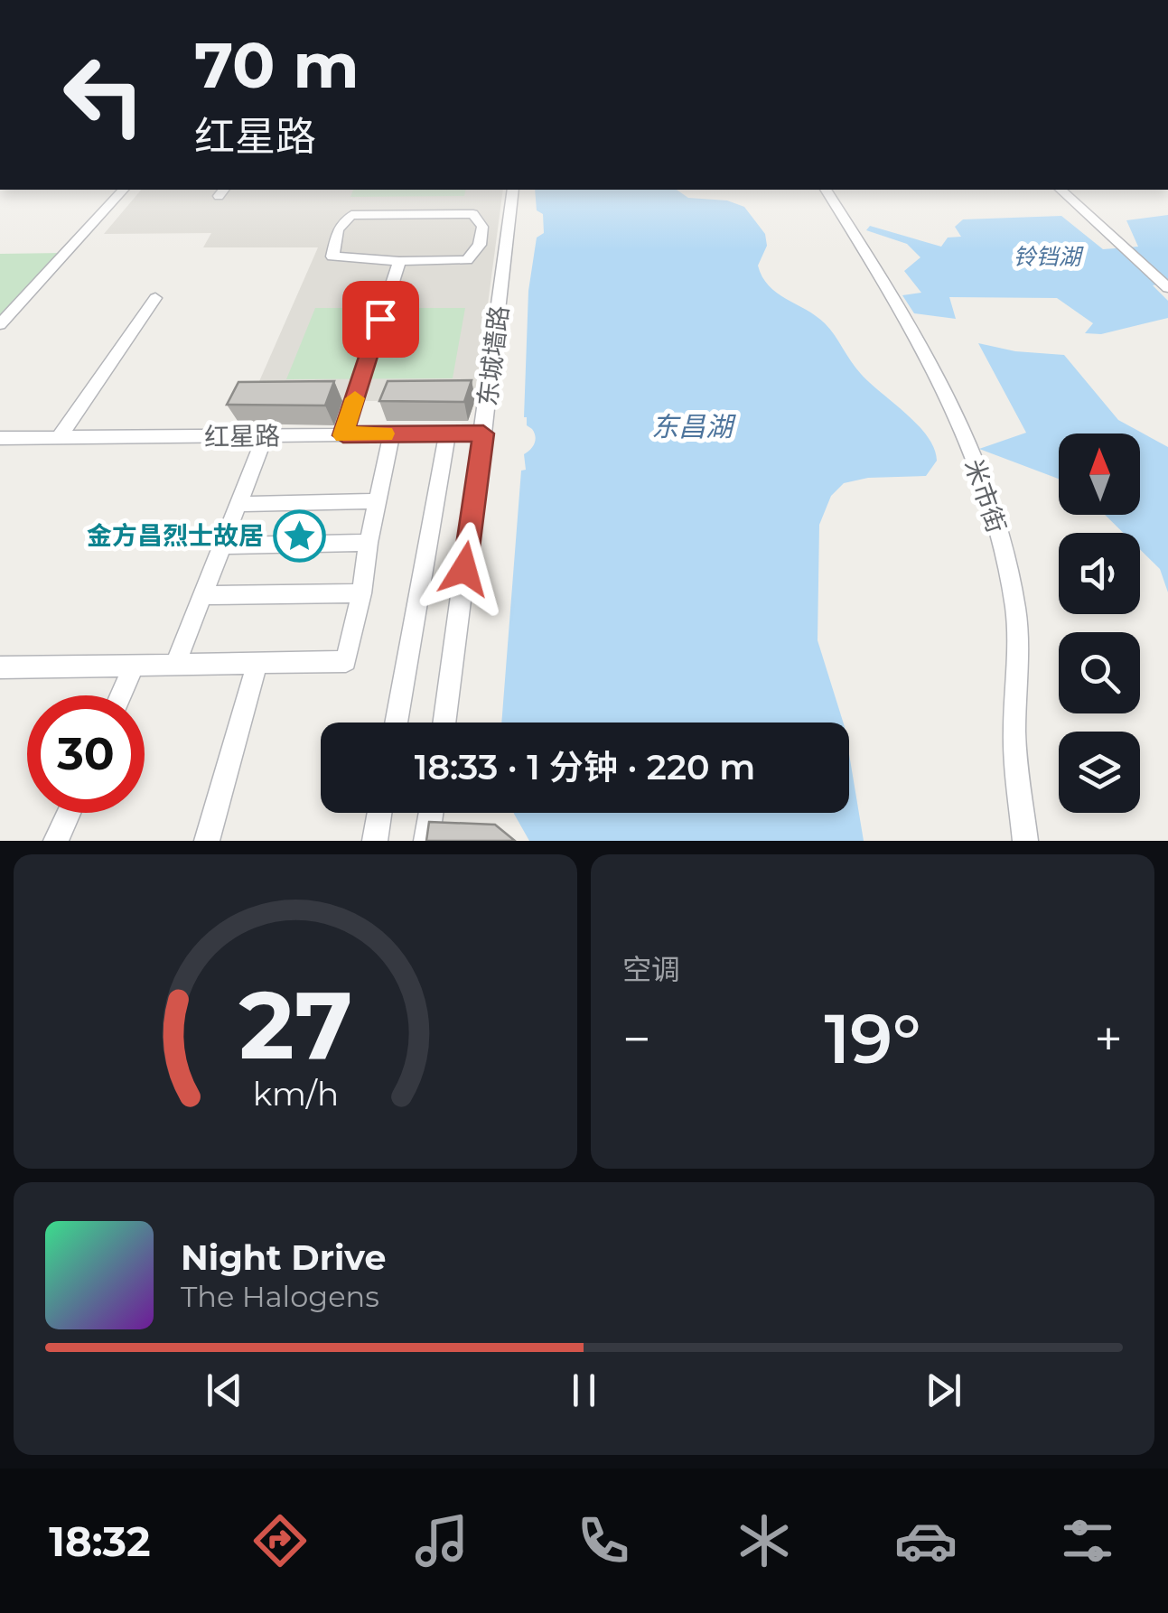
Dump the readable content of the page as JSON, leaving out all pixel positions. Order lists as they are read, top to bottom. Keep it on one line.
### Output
{"streets":{"street":["东城墙路","红星路","米市街"]},"crossings":[["东城墙路","红星路"]],"water":["铃铛湖","东昌湖"],"places":{"place":["金方昌烈士故居"]},"north":"top","page":{"turn":["70 m","红星路"],"limit":"30","trip":"18:33 · 1 分钟 · 220 m","tile":"空调","heat":["−","19°","+"],"song":["Night Drive","The Halogens"],"tabs":"18:32","gauge":["27","km/h"]}}
